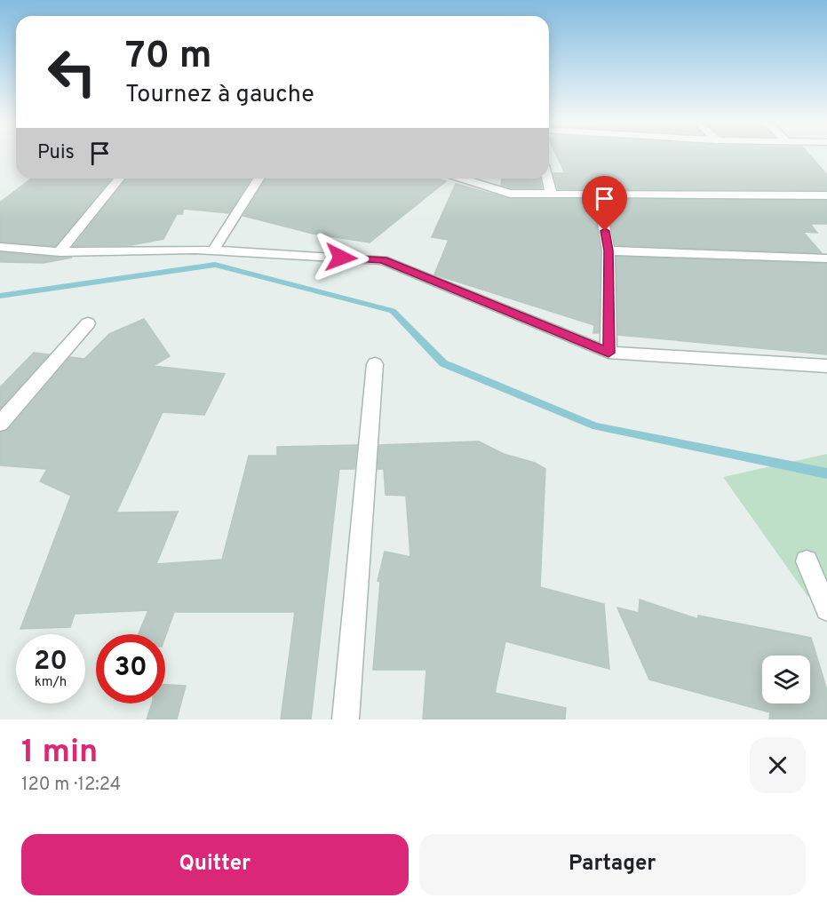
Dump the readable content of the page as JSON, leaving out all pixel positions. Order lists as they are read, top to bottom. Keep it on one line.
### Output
{"page":{"turn":["70 m","Tournez à gauche"],"then":"Puis","speed":"20 km/h","limit":"30","heading":["1 min","120 m · 12:24"],"buttons":["Quitter","Partager"]}}
